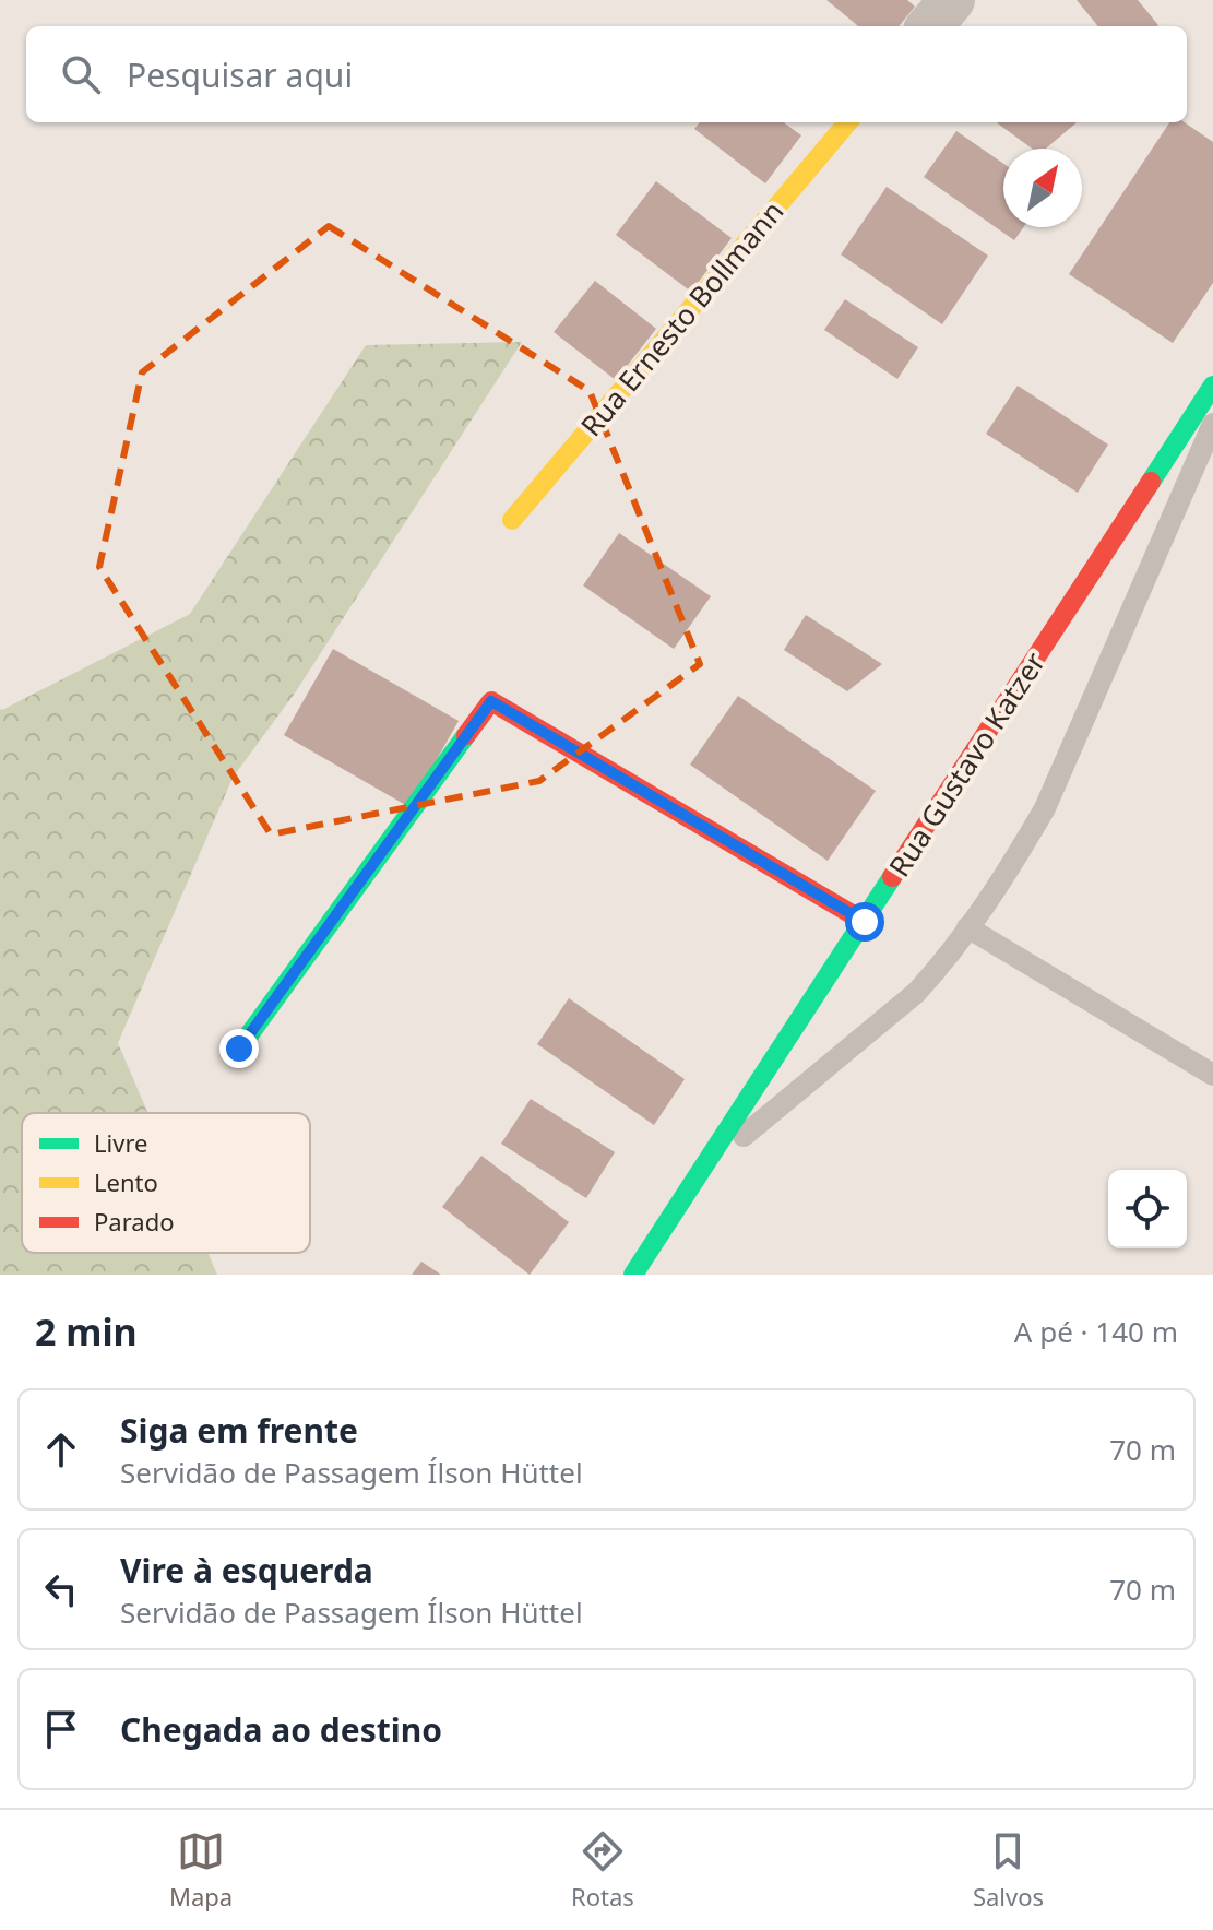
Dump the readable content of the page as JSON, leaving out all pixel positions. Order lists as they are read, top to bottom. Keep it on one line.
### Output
{"streets":{"street":["Rua Ernesto Bollmann","Rua Gustavo Katzer"]},"legend":["Livre","Lento","Parado"],"north":"top right","page":{"search":"Pesquisar aqui","heading":["2 min","A pé · 140 m"],"list":[["Siga em frente","Servidão de Passagem Ílson Hüttel","70 m"],["Vire à esquerda","Servidão de Passagem Ílson Hüttel","70 m"],"Chegada ao destino"],"nav":["Mapa","Rotas","Salvos"]}}
